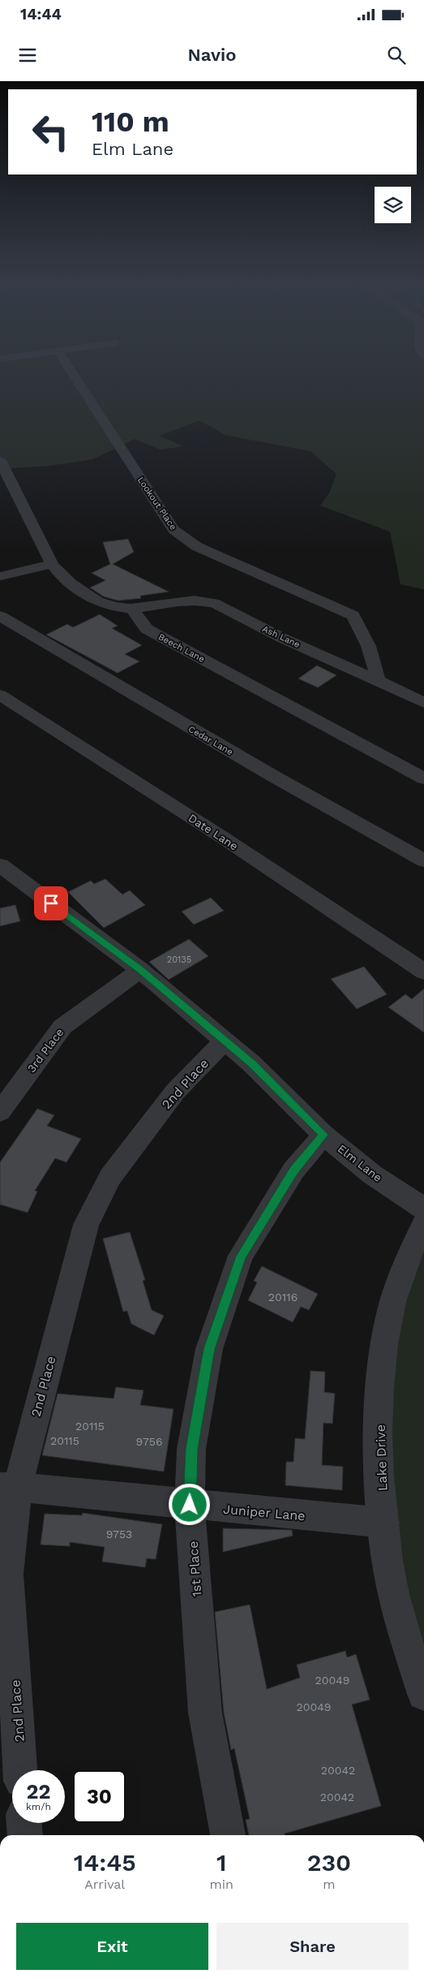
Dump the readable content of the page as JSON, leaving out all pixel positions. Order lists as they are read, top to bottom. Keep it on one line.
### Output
{"streets":{"street":["Lookout Place","Ash Lane","Beech Lane","Cedar Lane","Date Lane","3rd Place","2nd Place","Elm Lane","Lake Drive","Juniper Lane","1st Place"]},"crossings":[["Lookout Place","Ash Lane"],["Ash Lane","Beech Lane"],["3rd Place","Elm Lane"],["2nd Place","Elm Lane"],["2nd Place","Juniper Lane"],["Elm Lane","1st Place"],["Lake Drive","Juniper Lane"],["Juniper Lane","1st Place"]],"house_numbers":["20135","20116","20115","20115","9756","9753","20049","20049","20042","20042"],"page":{"status":"14:44","header":"Navio","turn":["110 m","Elm Lane"],"speed":"22 km/h","limit":"30","eta":["14:45","Arrival","1","min","230","m"],"buttons":["Exit","Share"]}}
